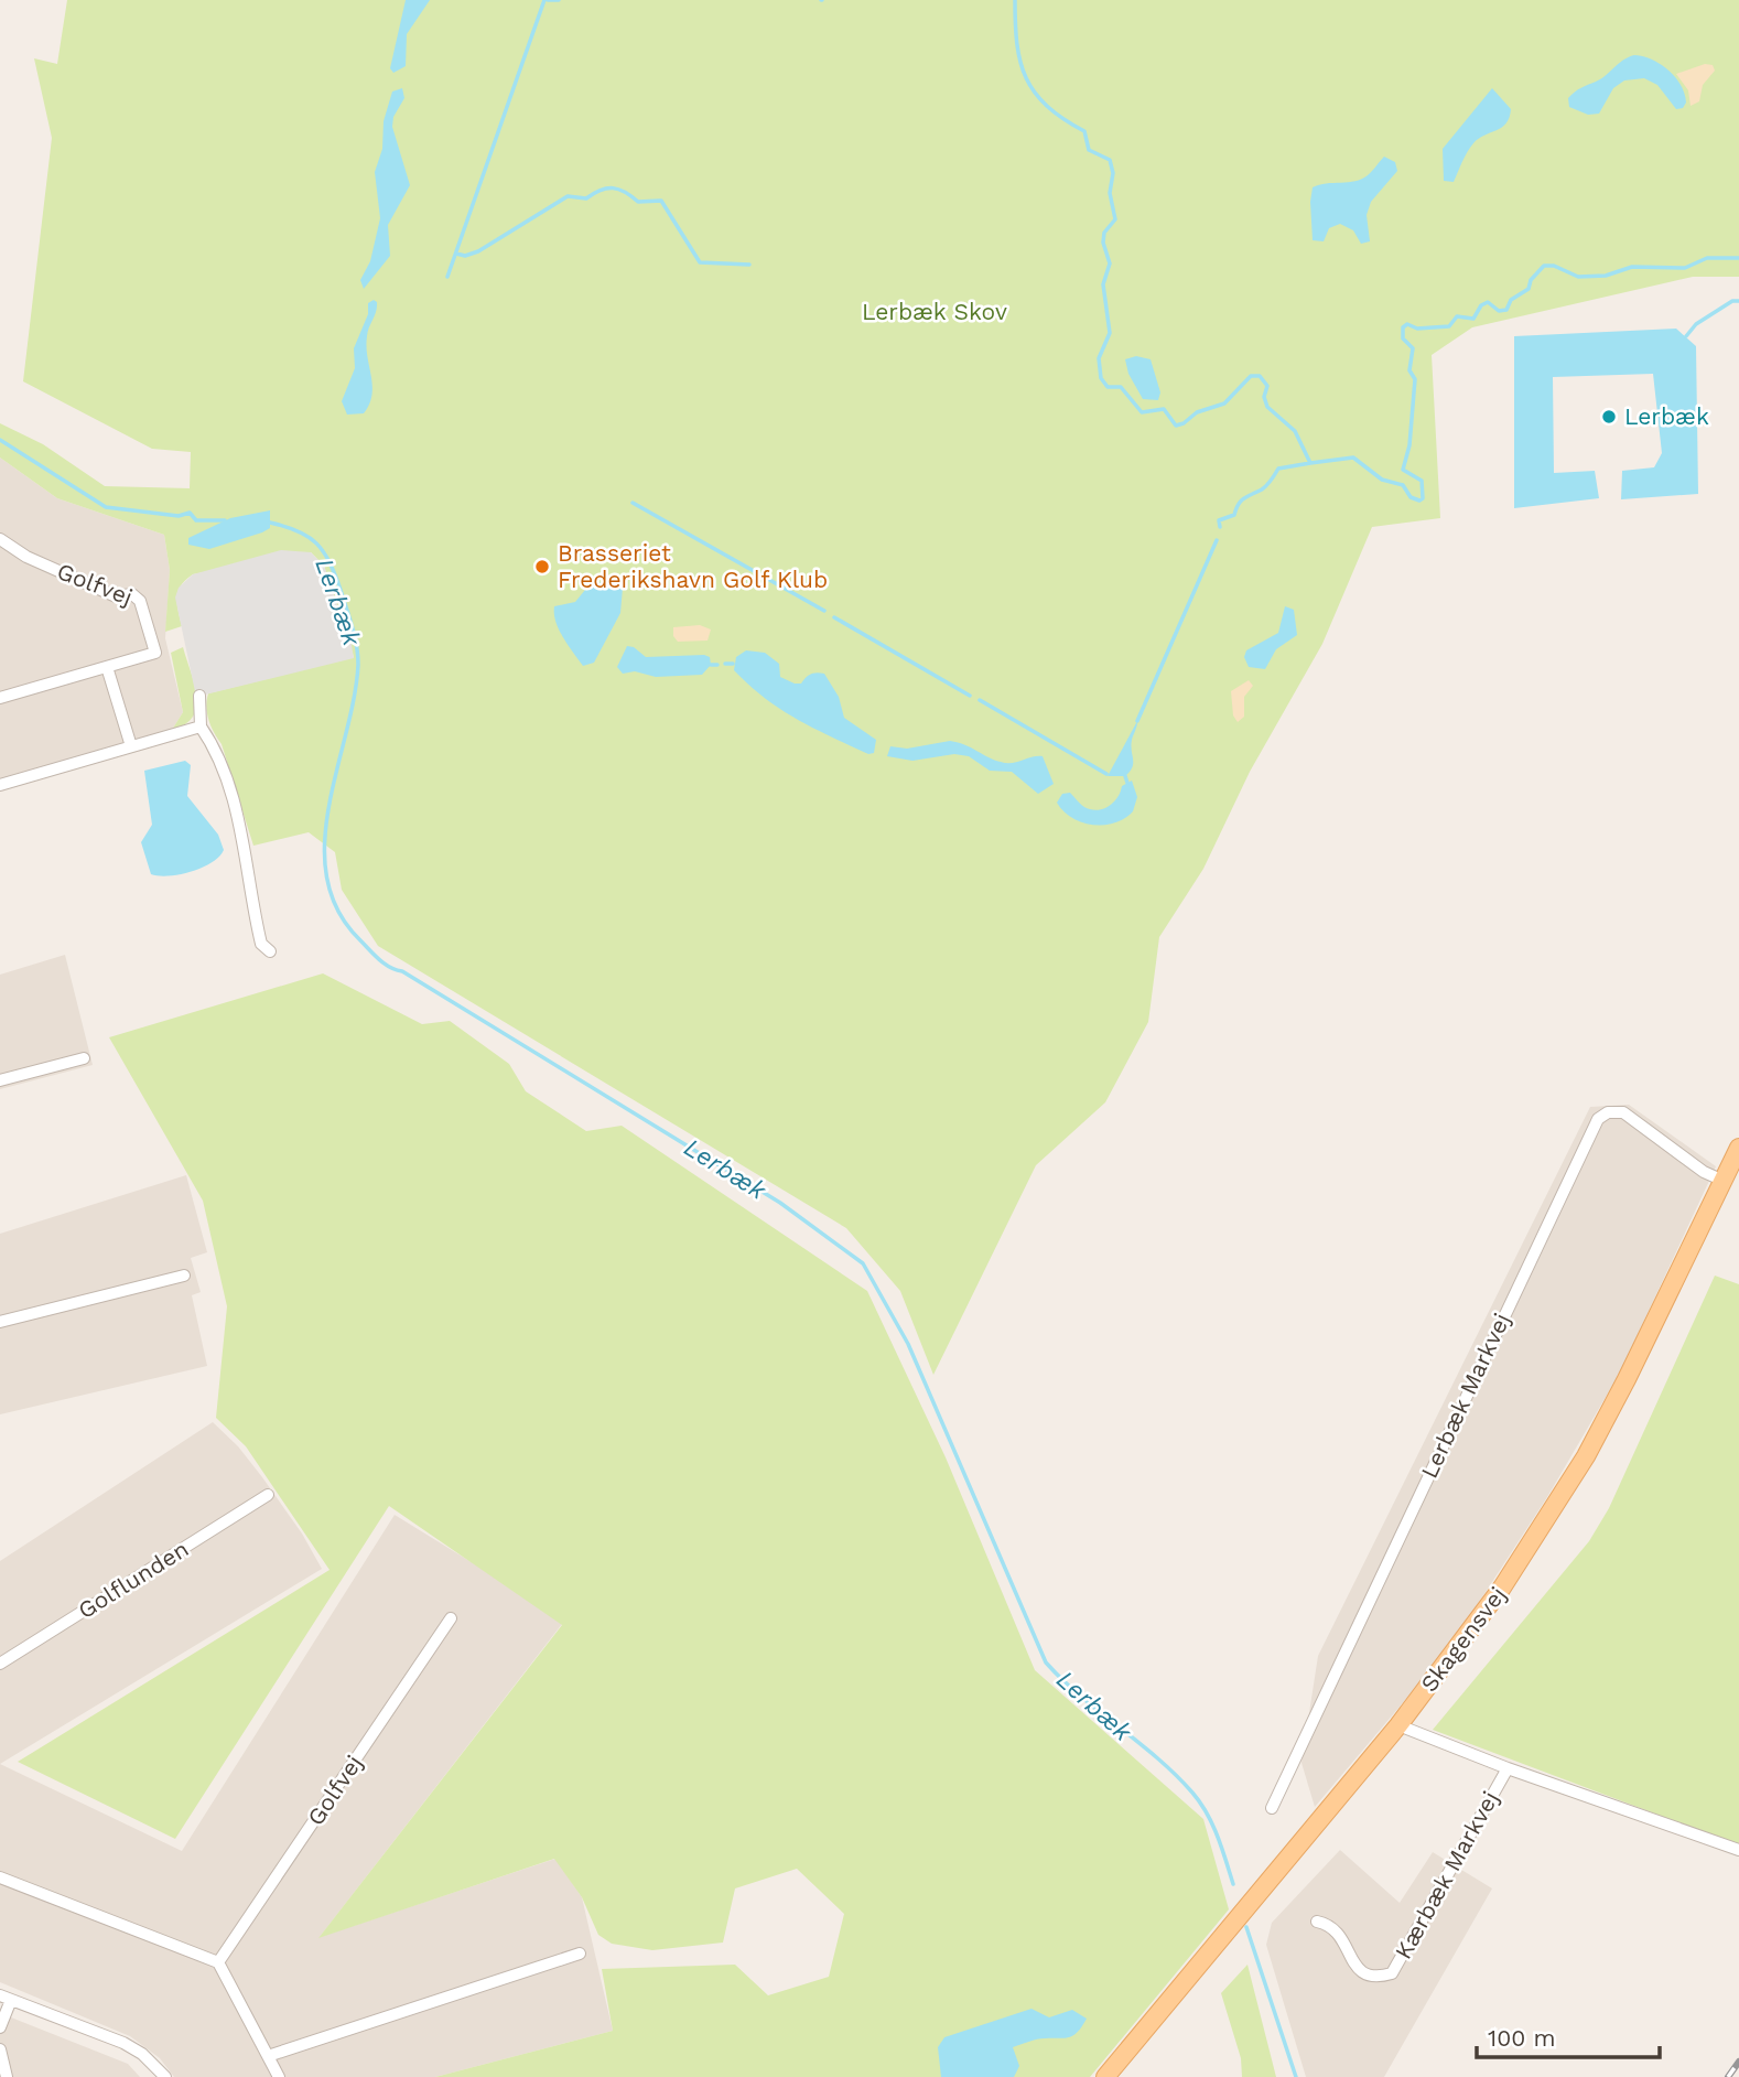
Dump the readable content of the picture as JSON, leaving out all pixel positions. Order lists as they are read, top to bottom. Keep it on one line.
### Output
{"streets":{"main road":["Skagensvej"],"street":["Golfvej","Lerbæk Markvej","Golflunden","Kærbæk Markvej"]},"crossings":[["Lerbæk Markvej","Skagensvej"],["Skagensvej","Kærbæk Markvej"]],"water":["Lerbæk"],"parks":["Lerbæk Skov"],"places":["Lerbæk","Brasseriet Frederikshavn Golf Klub"],"scale_bar":"100 m"}
